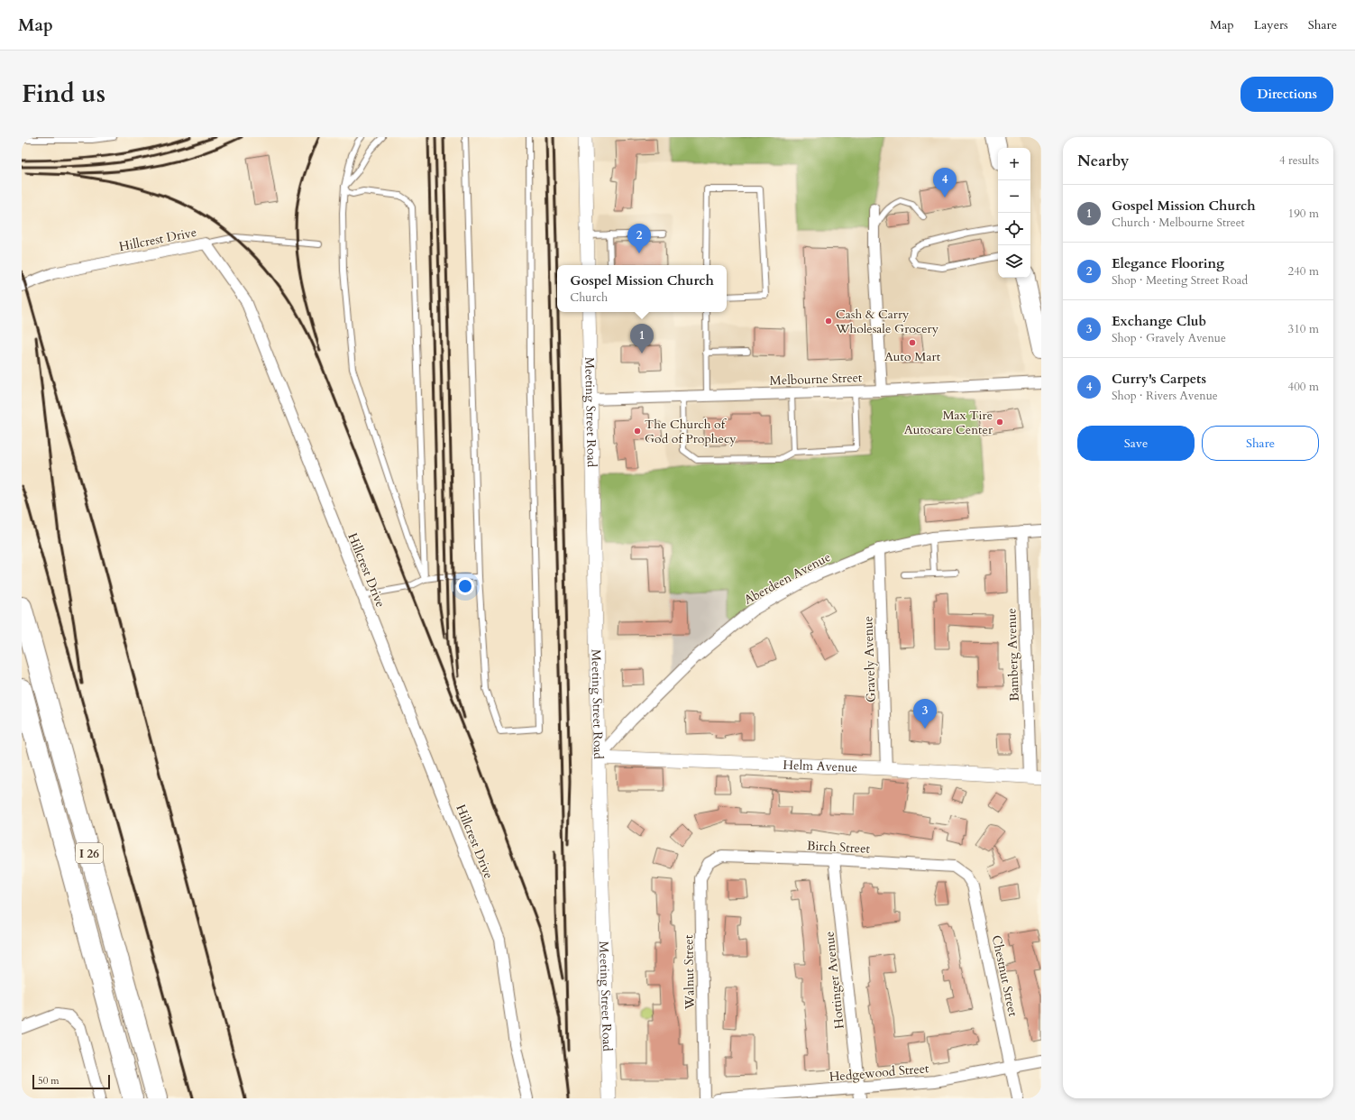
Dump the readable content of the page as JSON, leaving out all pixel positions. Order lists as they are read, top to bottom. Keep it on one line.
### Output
{"streets":{"highway":["I 26"],"street":["Hillcrest Drive","Melbourne Street","Meeting Street Road","Aberdeen Avenue","Bamberg Avenue","Gravely Avenue","Helm Avenue","Birch Street","Walnut Street","Chestnut Street","Hottinger Avenue","Hedgewood Street"]},"crossings":[["Melbourne Street","Meeting Street Road"],["Meeting Street Road","Aberdeen Avenue"],["Meeting Street Road","Helm Avenue"],["Aberdeen Avenue","Bamberg Avenue"],["Aberdeen Avenue","Gravely Avenue"],["Aberdeen Avenue","Helm Avenue"],["Bamberg Avenue","Helm Avenue"],["Gravely Avenue","Helm Avenue"],["Birch Street","Walnut Street"],["Birch Street","Chestnut Street"],["Birch Street","Hottinger Avenue"],["Chestnut Street","Hedgewood Street"],["Hottinger Avenue","Hedgewood Street"]],"places":["Cash & Carry Wholesale Grocery","Auto Mart","Max Tire Autocare Center","The Church of God of Prophecy"],"scale_bar":"50 m","page":{"header":"Map","nav":["Map","Layers","Share"],"title":"Find us","buttons":["Directions",["Save","Share"]],"heading":["Nearby","4 results"],"map_buttons":["+","−"],"pins":["4","2","1","3"],"list":[{"mark":"1","name":"Gospel Mission Church","note":"Church · Melbourne Street","value":"190 m"},{"mark":"2","name":"Elegance Flooring","note":"Shop · Meeting Street Road","value":"240 m"},{"mark":"3","name":"Exchange Club","note":"Shop · Gravely Avenue","value":"310 m"},{"mark":"4","name":"Curry's Carpets","note":"Shop · Rivers Avenue","value":"400 m"}],"popup":["Gospel Mission Church","Church"],"scale":"50 m"}}
